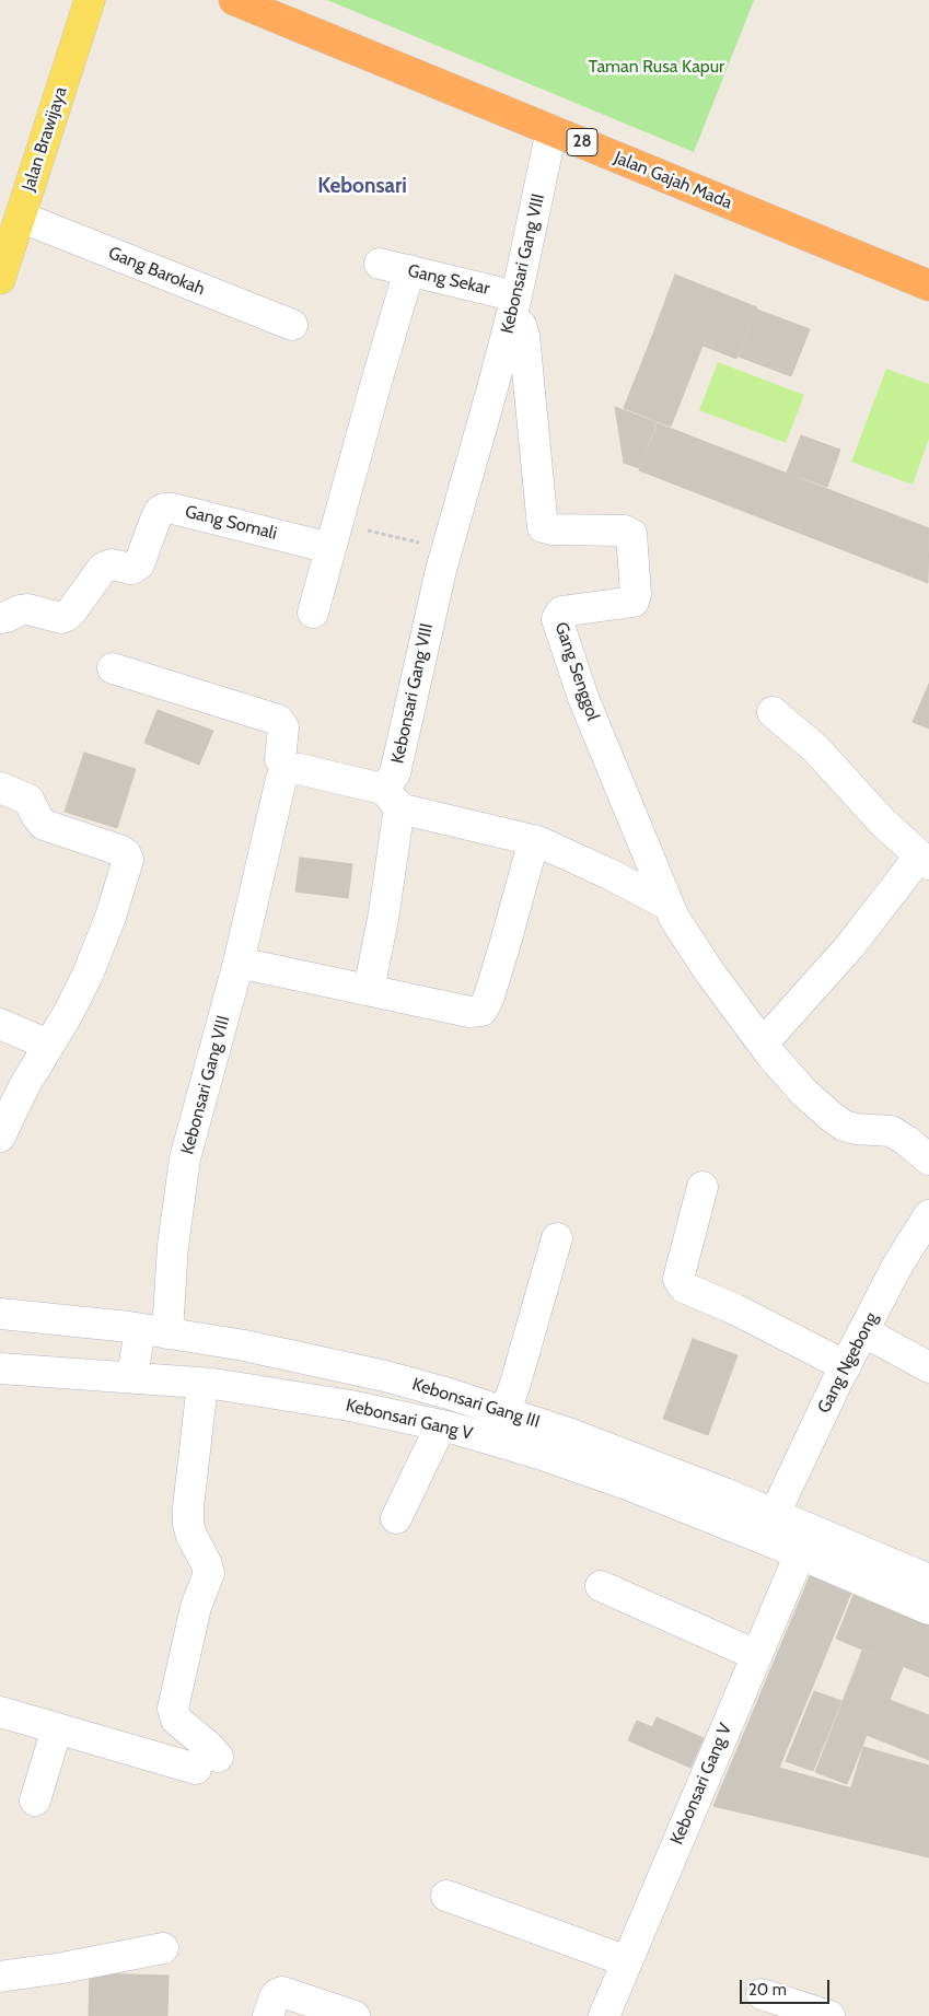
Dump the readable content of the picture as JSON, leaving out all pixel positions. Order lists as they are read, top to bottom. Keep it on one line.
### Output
{"streets":{"highway":["28","Jalan Gajah Mada"],"main road":["Jalan Brawijaya"],"street":["Kebonsari Gang VIII","Gang Barokah","Gang Sekar","Gang Somali","Gang Senggol","Gang Ngebong","Kebonsari Gang III","Kebonsari Gang V"]},"crossings":[["Jalan Brawijaya","Gang Barokah"],["Jalan Gajah Mada","Kebonsari Gang VIII"],["Kebonsari Gang VIII","Gang Sekar"],["Kebonsari Gang VIII","Gang Senggol"],["Kebonsari Gang VIII","Kebonsari Gang III"],["Kebonsari Gang VIII","Kebonsari Gang V"],["Gang Sekar","Gang Senggol"],["Gang Ngebong","Kebonsari Gang III"],["Kebonsari Gang III","Kebonsari Gang V"]],"districts":["Kebonsari"],"parks":["Taman Rusa Kapur"],"scale_bar":"20 m"}
